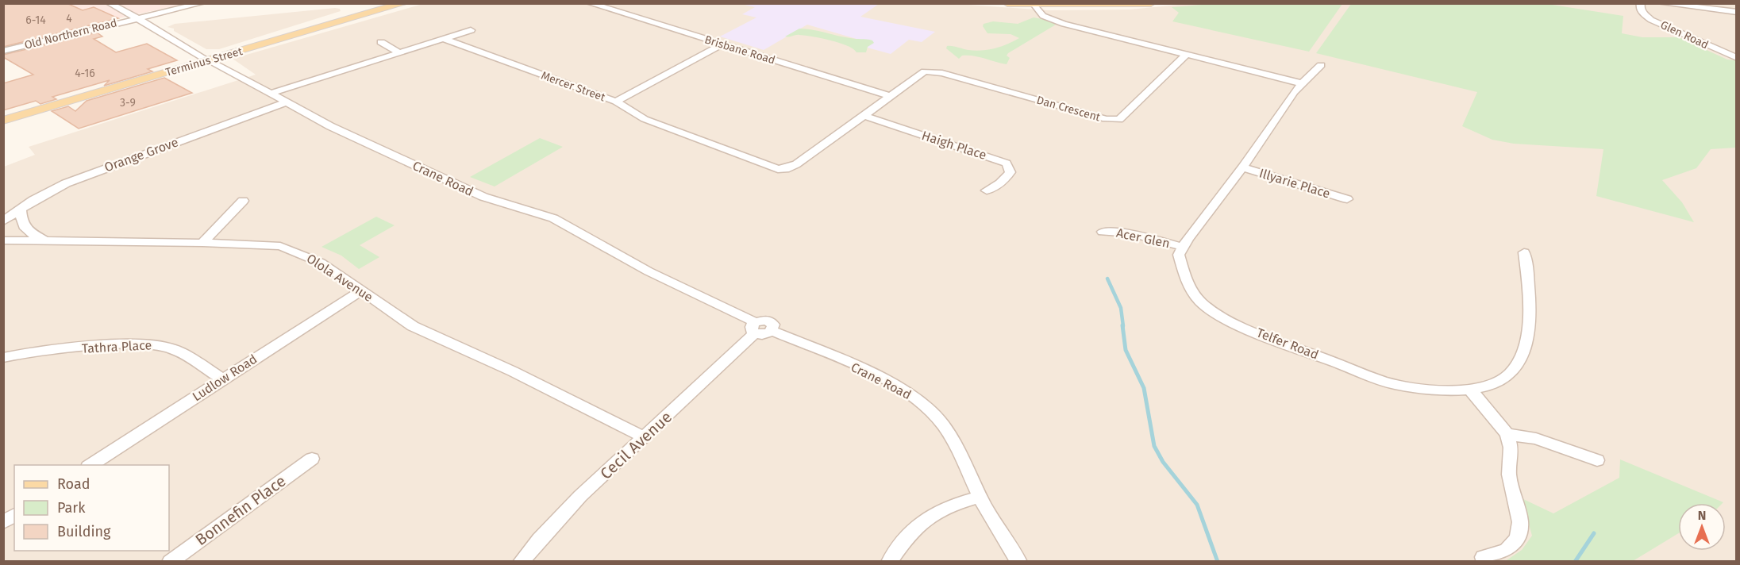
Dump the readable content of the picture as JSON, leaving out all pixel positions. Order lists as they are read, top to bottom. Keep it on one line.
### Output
{"streets":{"main road":["Terminus Street"],"street":["Old Northern Road","Glen Road","Brisbane Road","Mercer Street","Dan Crescent","Haigh Place","Orange Grove","Crane Road","Illyarie Place","Acer Glen","Olola Avenue","Telfer Road","Tathra Place","Ludlow Road","Cecil Avenue","Bonnefin Place"]},"crossings":[["Old Northern Road","Crane Road"],["Brisbane Road","Mercer Street"],["Brisbane Road","Dan Crescent"],["Terminus Street","Crane Road"],["Orange Grove","Crane Road"],["Crane Road","Cecil Avenue"],["Acer Glen","Telfer Road"],["Olola Avenue","Ludlow Road"],["Olola Avenue","Cecil Avenue"],["Tathra Place","Ludlow Road"]],"house_numbers":["4","6-14","4-16","3-9"],"legend":["Road","Park","Building"],"north":"top"}
